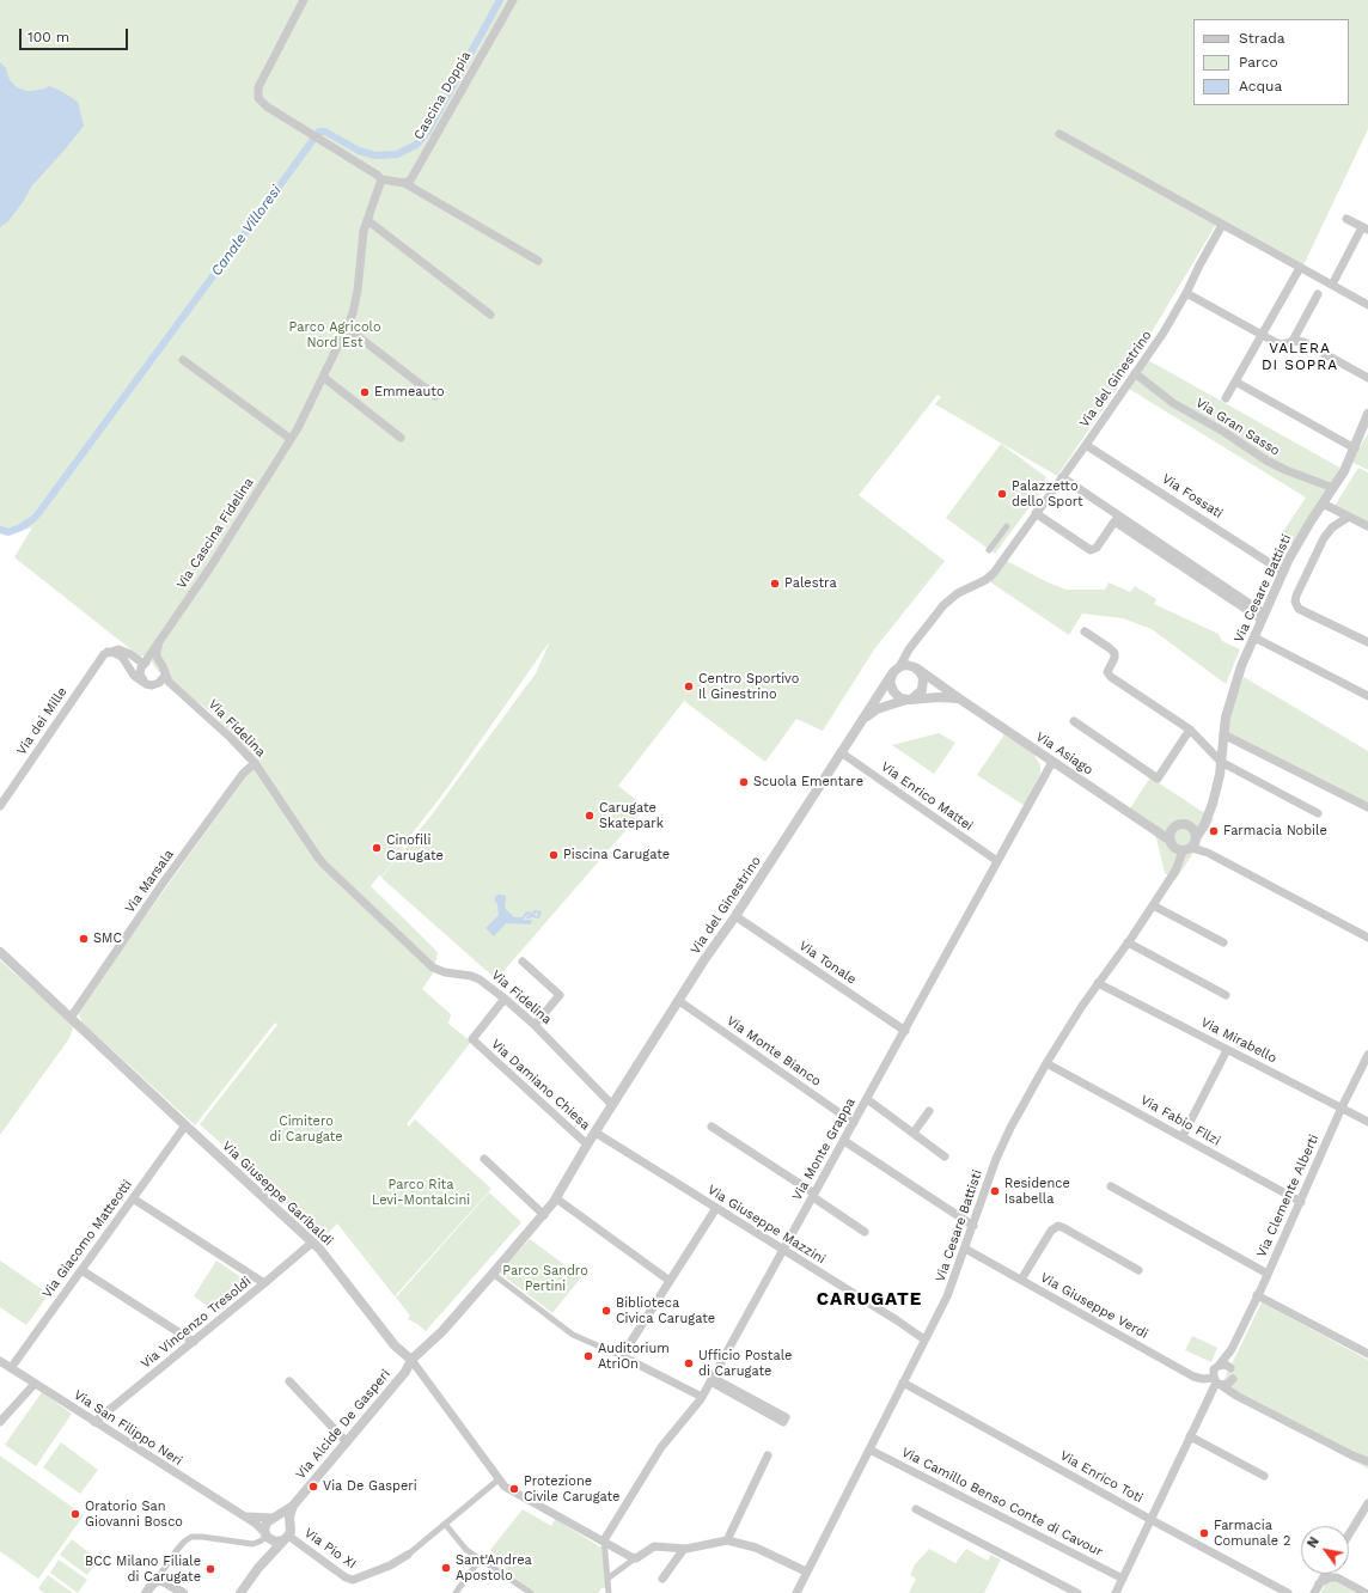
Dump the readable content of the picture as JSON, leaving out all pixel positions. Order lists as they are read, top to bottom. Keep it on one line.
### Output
{"streets":{"street":["Cascina Doppia","Via del Ginestrino","Via Gran Sasso","Via Fossati","Via Cascina Fidelina","Via Cesare Battisti","Via dei Mille","Via Fidelina","Via Asiago","Via Enrico Mattei","Via Marsala","Via Tonale","Via Mirabello","Via Monte Bianco","Via Damiano Chiesa","Via Fabio Filzi","Via Monte Grappa","Via Giuseppe Garibaldi","Via Clemente Alberti","Via Giuseppe Mazzini","Via Giacomo Matteotti","Via Giuseppe Verdi","Via Vincenzo Tresoldi","Via Alcide De Gasperi","Via San Filippo Neri","Via Enrico Toti","Via Camillo Benso Conte di Cavour","Via Pio XI"]},"crossings":[["Via del Ginestrino","Via Gran Sasso"],["Via del Ginestrino","Via Fossati"],["Via del Ginestrino","Via Fidelina"],["Via del Ginestrino","Via Asiago"],["Via del Ginestrino","Via Enrico Mattei"],["Via del Ginestrino","Via Tonale"],["Via del Ginestrino","Via Monte Bianco"],["Via Gran Sasso","Via Cesare Battisti"],["Via Fossati","Via Cesare Battisti"],["Via Cascina Fidelina","Via Fidelina"],["Via Cesare Battisti","Via Asiago"],["Via Cesare Battisti","Via Mirabello"],["Via Cesare Battisti","Via Fabio Filzi"],["Via Cesare Battisti","Via Giuseppe Mazzini"],["Via Cesare Battisti","Via Giuseppe Verdi"],["Via Cesare Battisti","Via Enrico Toti"],["Via Cesare Battisti","Via Camillo Benso Conte di Cavour"],["Via Fidelina","Via Marsala"],["Via Fidelina","Via Damiano Chiesa"],["Via Asiago","Via Monte Grappa"],["Via Enrico Mattei","Via Monte Grappa"],["Via Marsala","Via Giuseppe Garibaldi"],["Via Tonale","Via Monte Grappa"],["Via Mirabello","Via Clemente Alberti"],["Via Monte Bianco","Via Monte Grappa"],["Via Fabio Filzi","Via Clemente Alberti"],["Via Monte Grappa","Via Giuseppe Garibaldi"],["Via Monte Grappa","Via Giuseppe Mazzini"],["Via Giuseppe Garibaldi","Via Giacomo Matteotti"],["Via Giuseppe Garibaldi","Via Vincenzo Tresoldi"],["Via Giuseppe Garibaldi","Via Alcide De Gasperi"],["Via Clemente Alberti","Via Giuseppe Verdi"],["Via Giacomo Matteotti","Via San Filippo Neri"],["Via Vincenzo Tresoldi","Via San Filippo Neri"],["Via Alcide De Gasperi","Via San Filippo Neri"],["Via Alcide De Gasperi","Via Pio XI"],["Via San Filippo Neri","Via Pio XI"]],"districts":["VALERA DI SOPRA","CARUGATE"],"water":["Canale Villoresi"],"parks":["Parco Agricolo Nord Est","Cimitero di Carugate","Parco Rita Levi-Montalcini","Parco Sandro Pertini"],"places":["Emmeauto","Palazzetto dello Sport","Palestra","Centro Sportivo Il Ginestrino","Scuola Ementare","Carugate Skatepark","Farmacia Nobile","Cinofili Carugate","Piscina Carugate","SMC","Residence Isabella","Biblioteca Civica Carugate","Auditorium AtriOn","Ufficio Postale di Carugate","Via De Gasperi","Protezione Civile Carugate","Oratorio San Giovanni Bosco","Farmacia Comunale 2","Sant'Andrea Apostolo","BCC Milano Filiale di Carugate"],"legend":["Strada","Parco","Acqua"],"scale_bar":"100 m","north":"top left"}
